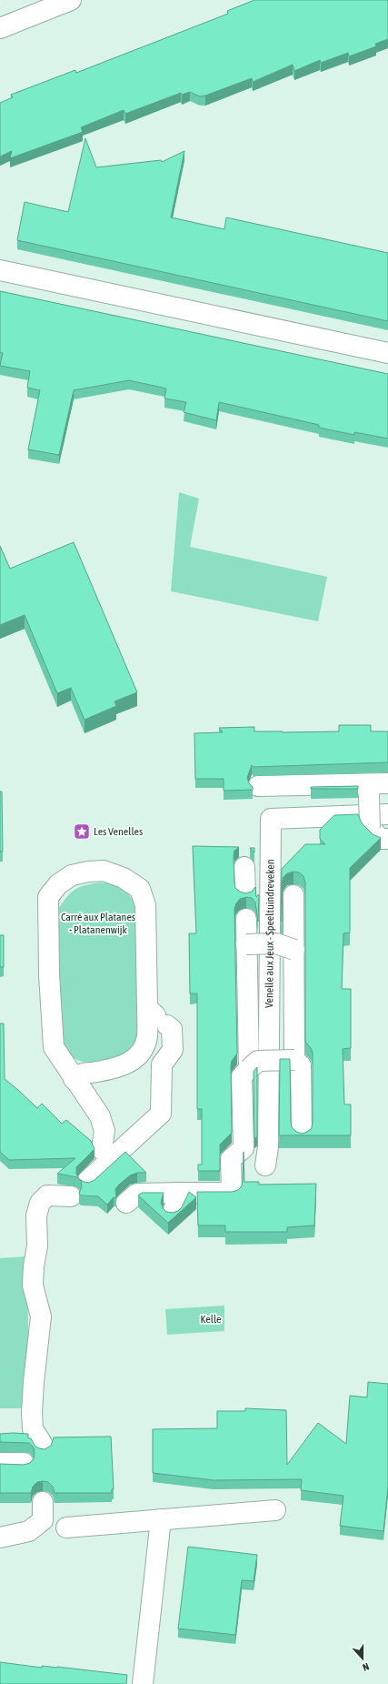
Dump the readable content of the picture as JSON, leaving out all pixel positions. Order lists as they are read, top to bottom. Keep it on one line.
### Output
{"streets":{"street":["Venelle aux Jeux - Speeltuindreveken"]},"parks":["Carré aux Platanes - Platanenwijk","Kelle"],"places":{"place":["Les Venelles"]},"north":"bottom"}
